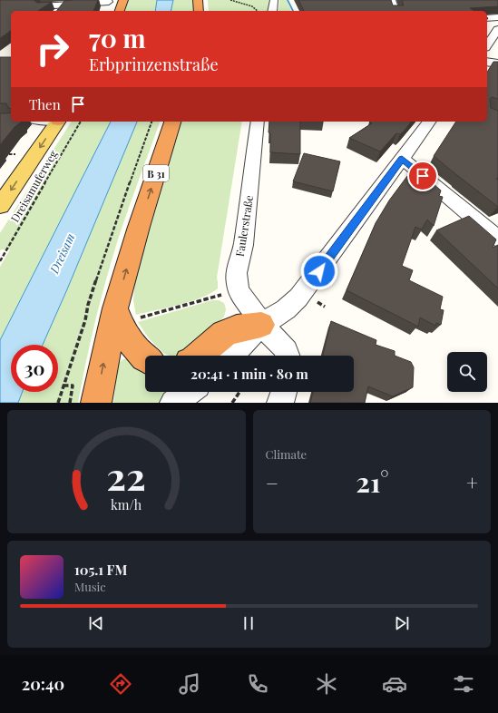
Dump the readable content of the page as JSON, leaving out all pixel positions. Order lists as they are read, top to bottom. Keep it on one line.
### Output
{"streets":{"highway":["B 31"],"street":["Faulerstraße"],"path":["Dreisamuferweg"]},"water":["Dreisam"],"page":{"turn":["70 m","Erbprinzenstraße"],"then":"Then","limit":"30","trip":"20:41 · 1 min · 80 m","tile":"Climate","heat":["−","21°","+"],"song":["105.1 FM","Music"],"tabs":"20:40","gauge":["22","km/h"]}}
